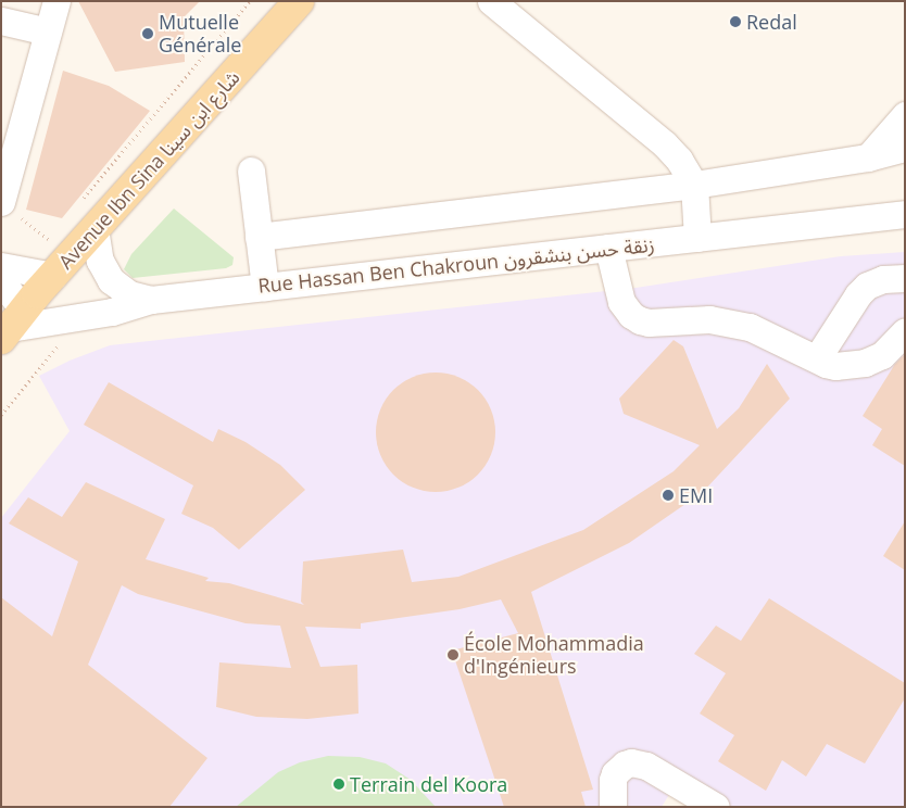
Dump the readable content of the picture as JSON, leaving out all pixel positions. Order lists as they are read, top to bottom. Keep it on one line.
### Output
{"streets":{"main road":["Avenue Ibn Sina شارع ابن سينا"],"street":["Rue Hassan Ben Chakroun زنقة حسن بنشقرون"]},"crossings":[["Avenue Ibn Sina شارع ابن سينا","Rue Hassan Ben Chakroun زنقة حسن بنشقرون"]],"places":["Redal","Mutuelle Générale","EMI","École Mohammadia d'Ingénieurs","Terrain del Koora"]}
